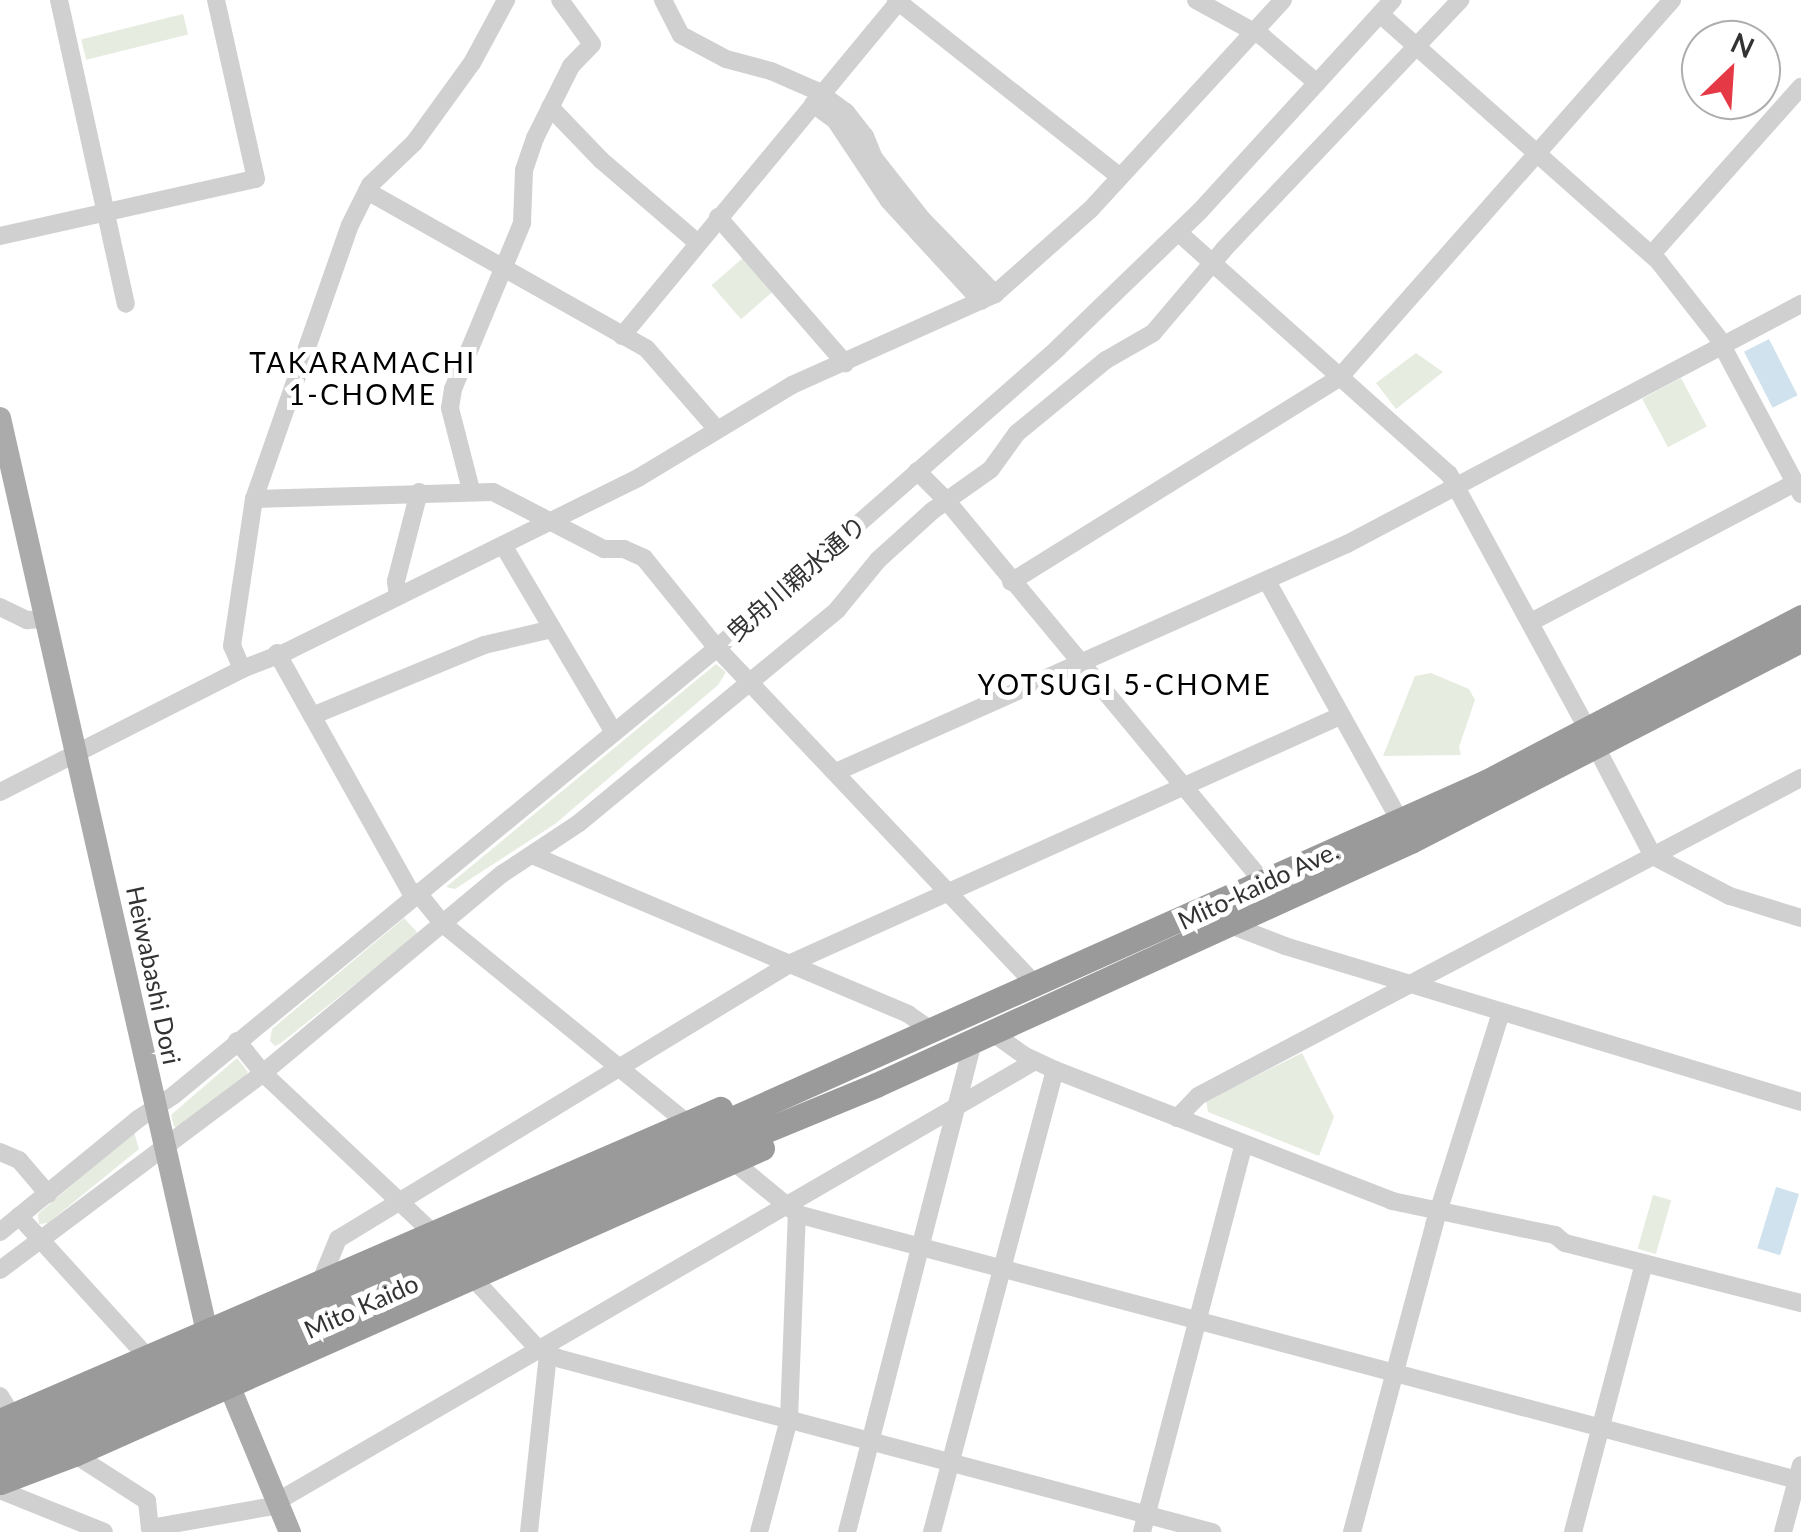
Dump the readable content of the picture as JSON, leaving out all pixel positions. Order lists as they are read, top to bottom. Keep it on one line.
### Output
{"streets":{"highway":["Mito-kaido Ave.","Mito Kaido"],"main road":["Heiwabashi Dori"],"street":["曳舟川親水通り"]},"crossings":[["曳舟川親水通り","Heiwabashi Dori"],["Mito-kaido Ave.","Mito Kaido"]],"districts":["TAKARAMACHI 1-CHOME","YOTSUGI 5-CHOME"],"north":"top right"}
